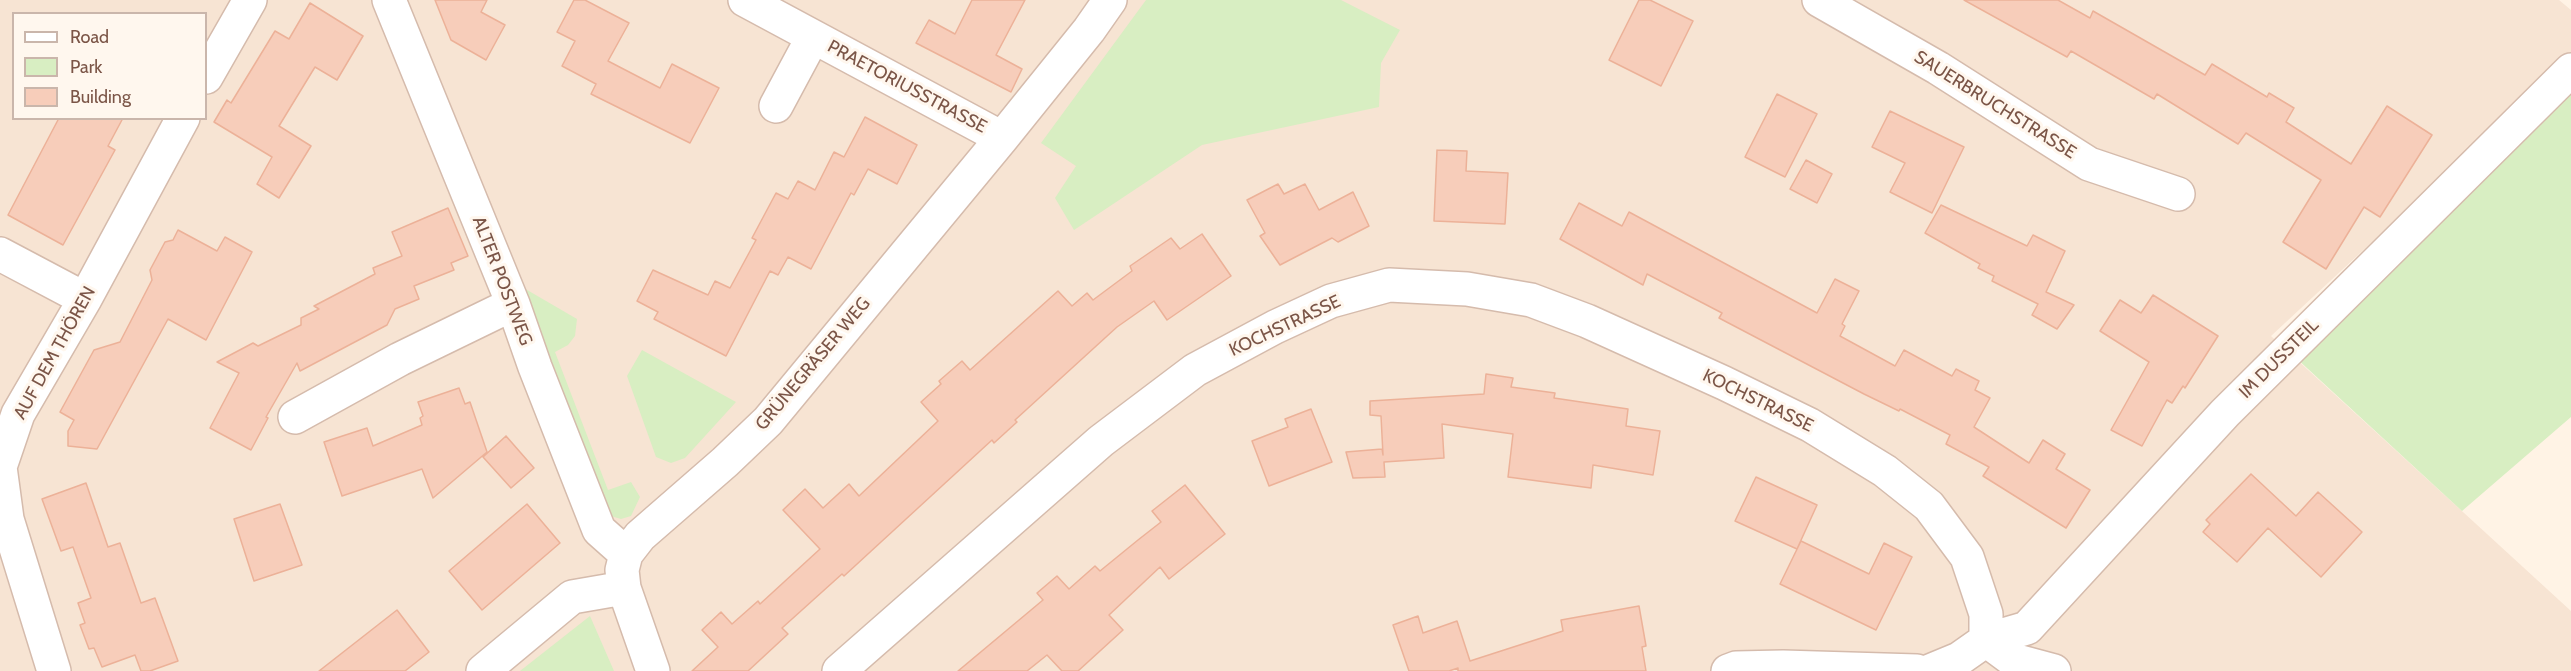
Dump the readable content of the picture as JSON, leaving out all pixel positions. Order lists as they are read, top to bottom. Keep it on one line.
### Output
{"streets":{"street":["PRAETORIUSSTRASSE","SAUERBRUCHSTRASSE","ALTER POSTWEG","KOCHSTRASSE","AUF DEM THÖREN","IM DUSSTEIL","GRÜNEGRÄSER WEG"]},"crossings":[["PRAETORIUSSTRASSE","GRÜNEGRÄSER WEG"],["ALTER POSTWEG","GRÜNEGRÄSER WEG"],["KOCHSTRASSE","IM DUSSTEIL"]],"legend":["Road","Park","Building"]}
